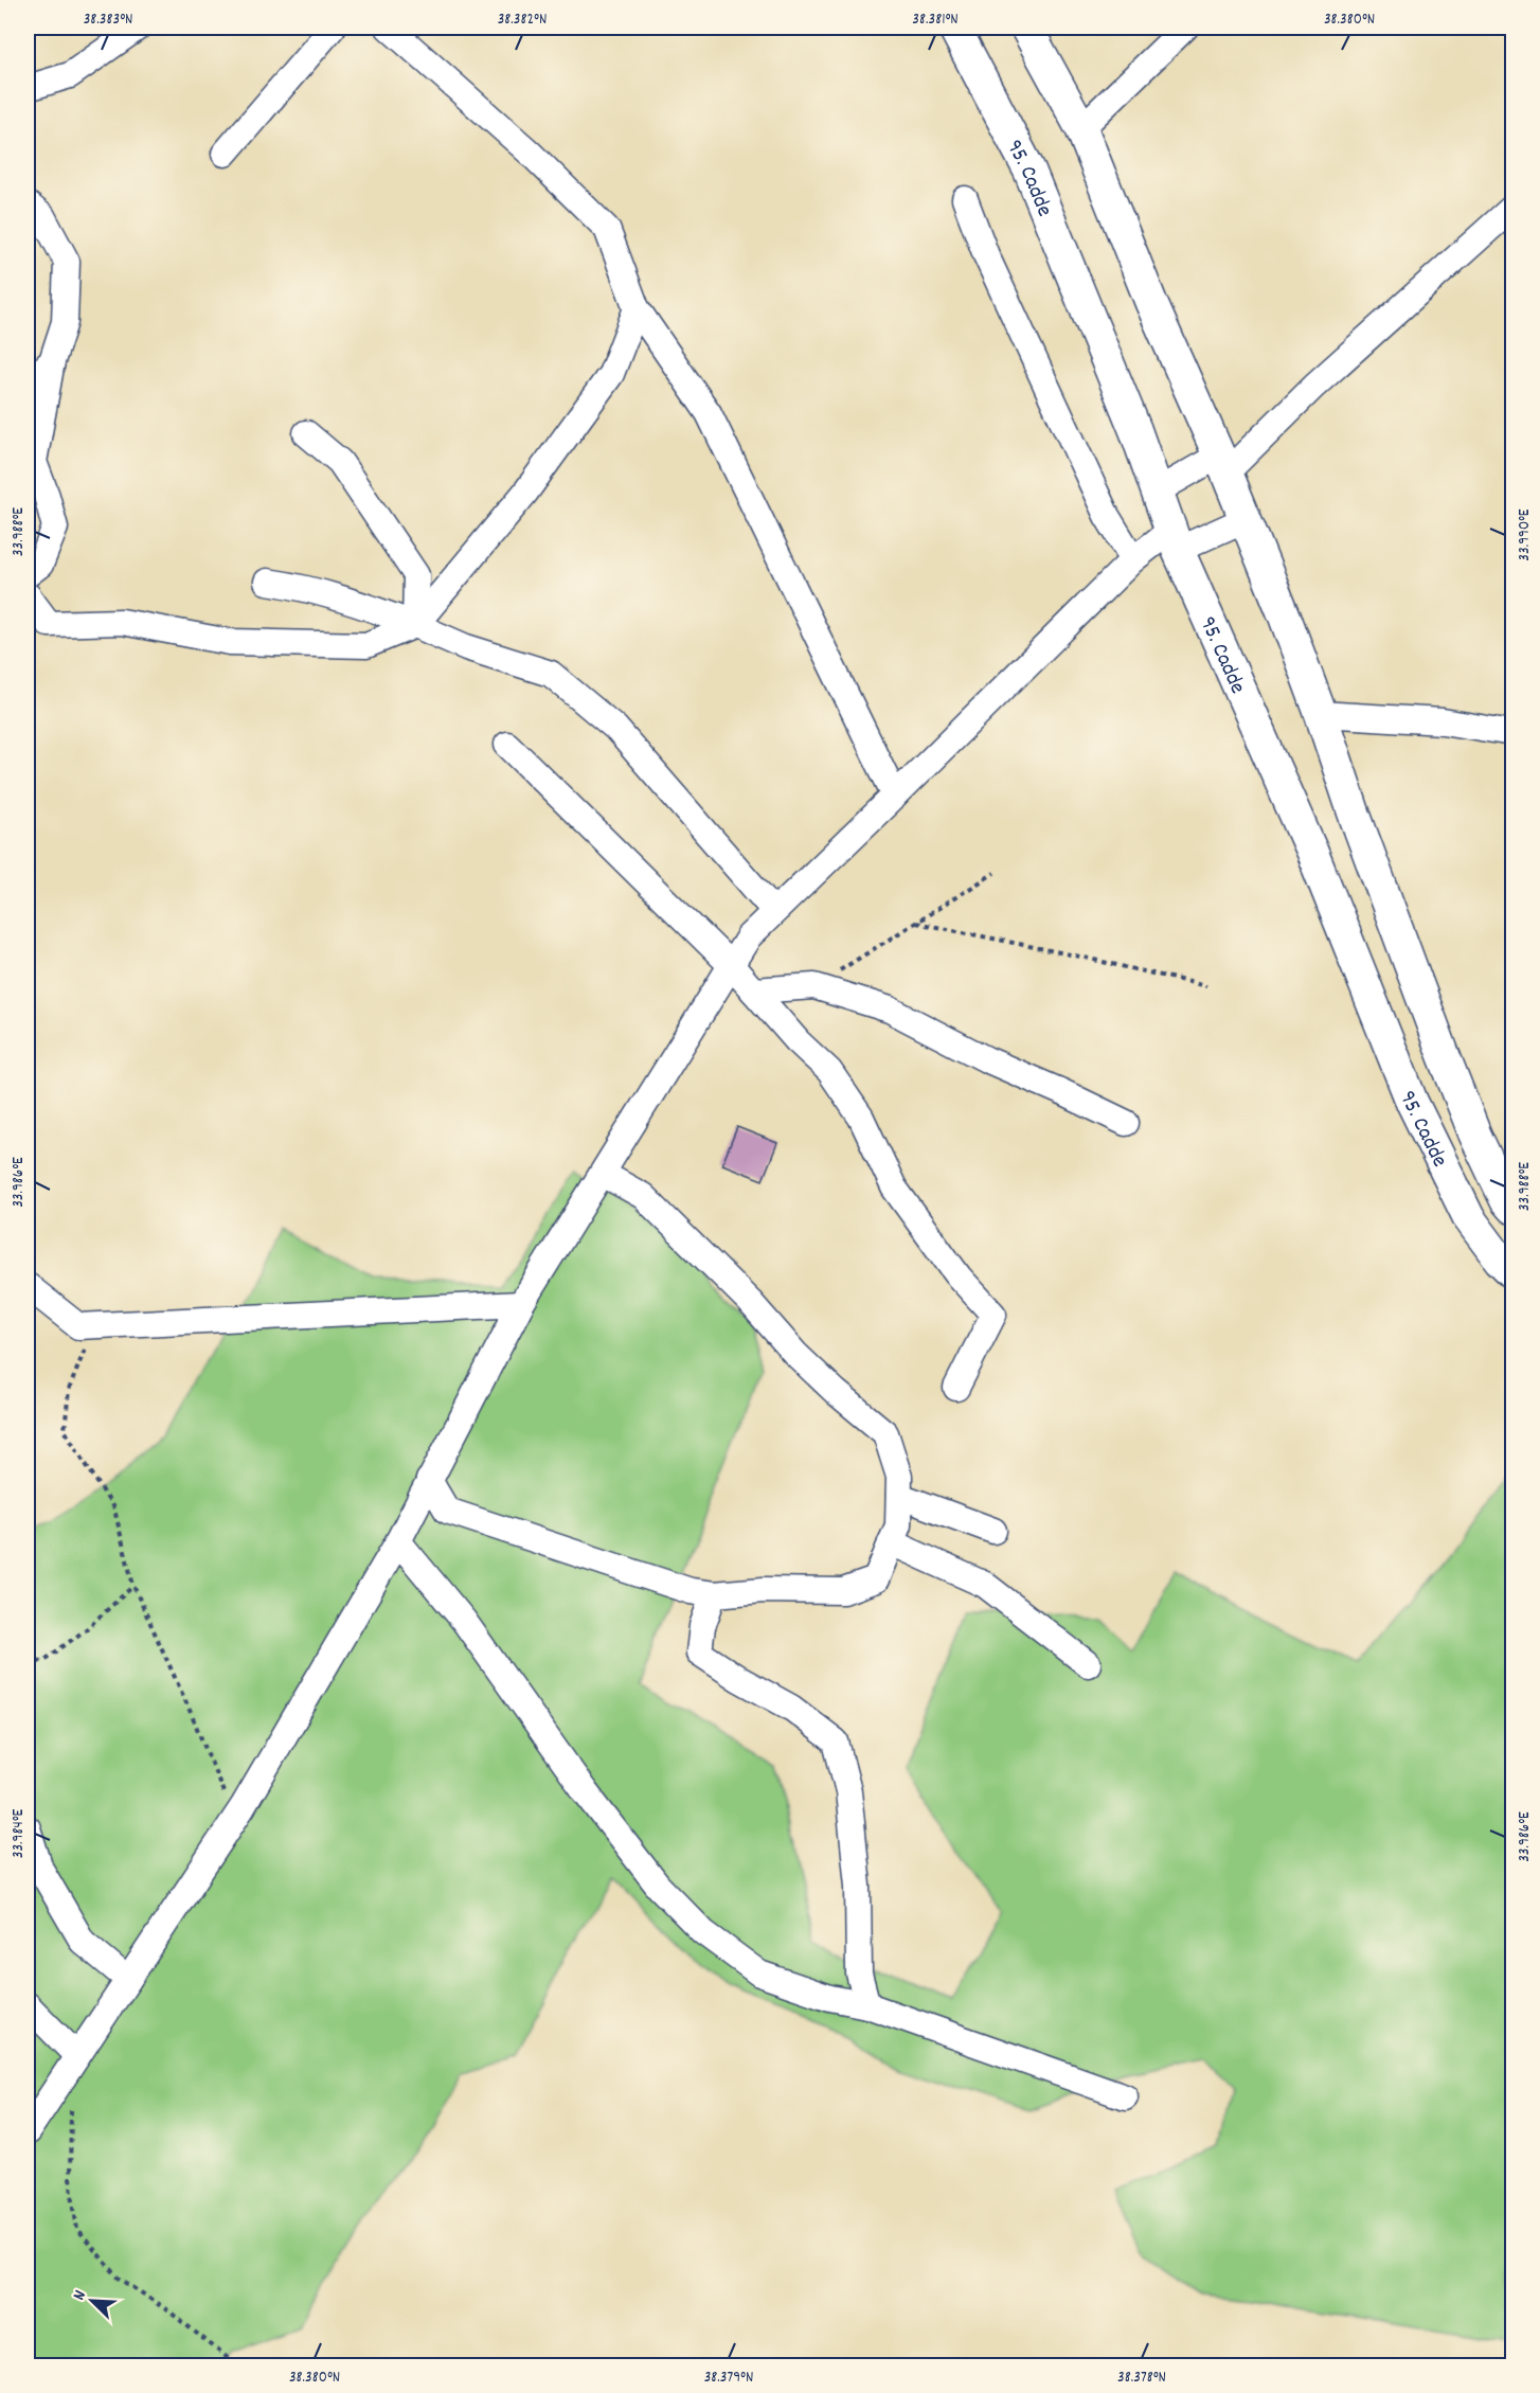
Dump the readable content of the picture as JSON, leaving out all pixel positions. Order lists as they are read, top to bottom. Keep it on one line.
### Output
{"streets":{"main road":["95. Cadde"]},"north":"top left","coordinates":["38.383°N","38.382°N","38.381°N","38.380°N","33.988°E","33.990°E","33.986°E","33.984°E","38.379°N","38.378°N"]}
